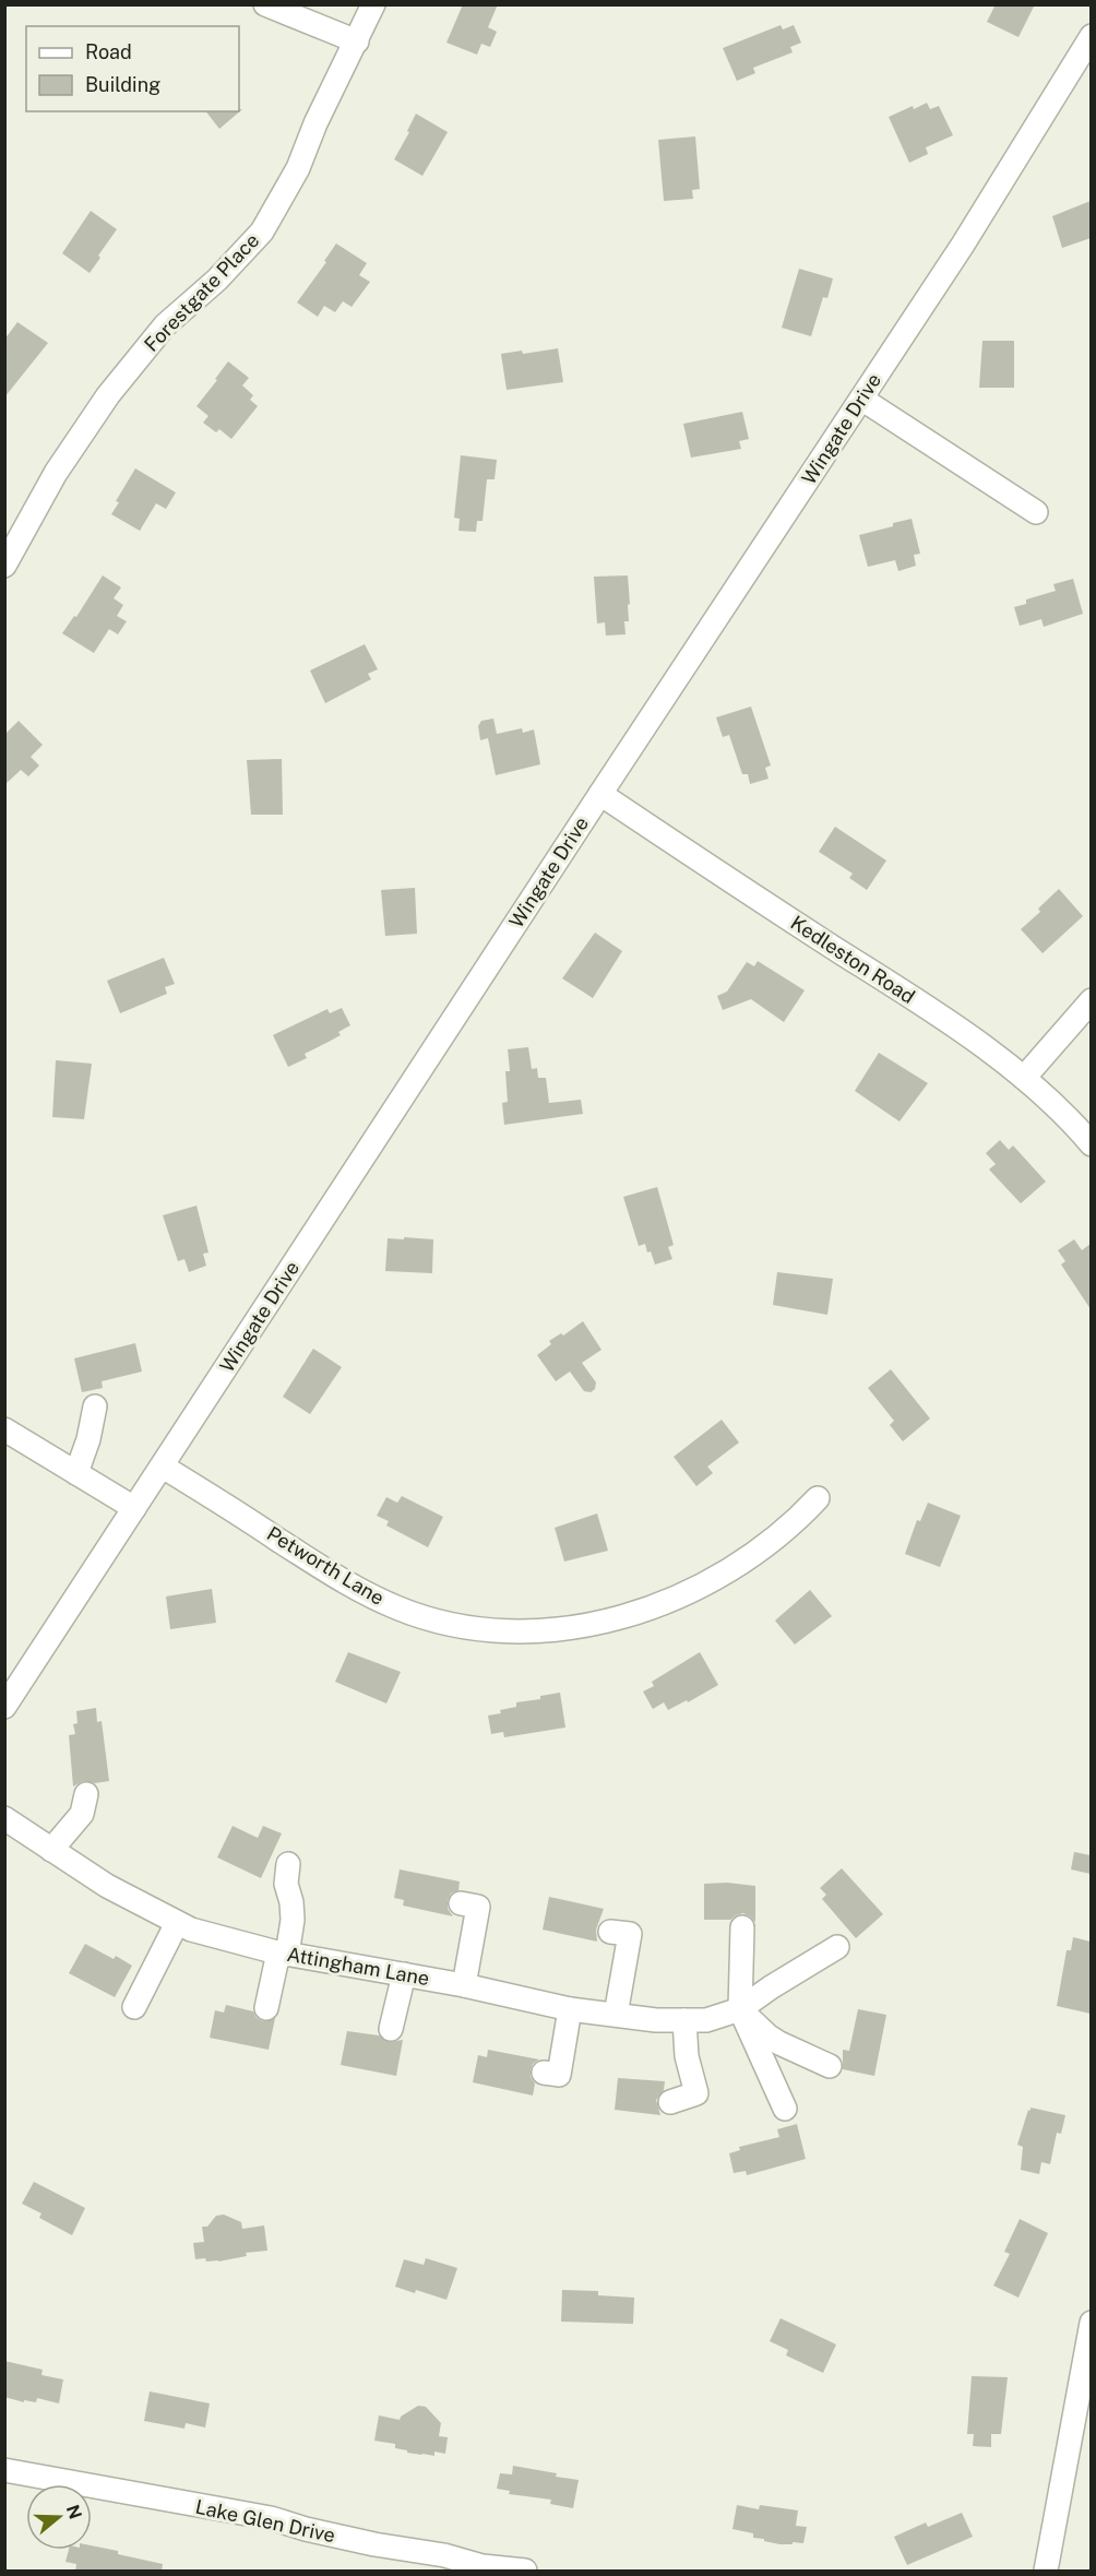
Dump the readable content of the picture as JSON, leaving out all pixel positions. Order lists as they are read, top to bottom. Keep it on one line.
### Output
{"streets":{"street":["Forestgate Place","Wingate Drive","Kedleston Road","Petworth Lane","Attingham Lane","Lake Glen Drive"]},"crossings":[["Wingate Drive","Kedleston Road"],["Wingate Drive","Petworth Lane"]],"legend":["Road","Building"],"north":"right"}
